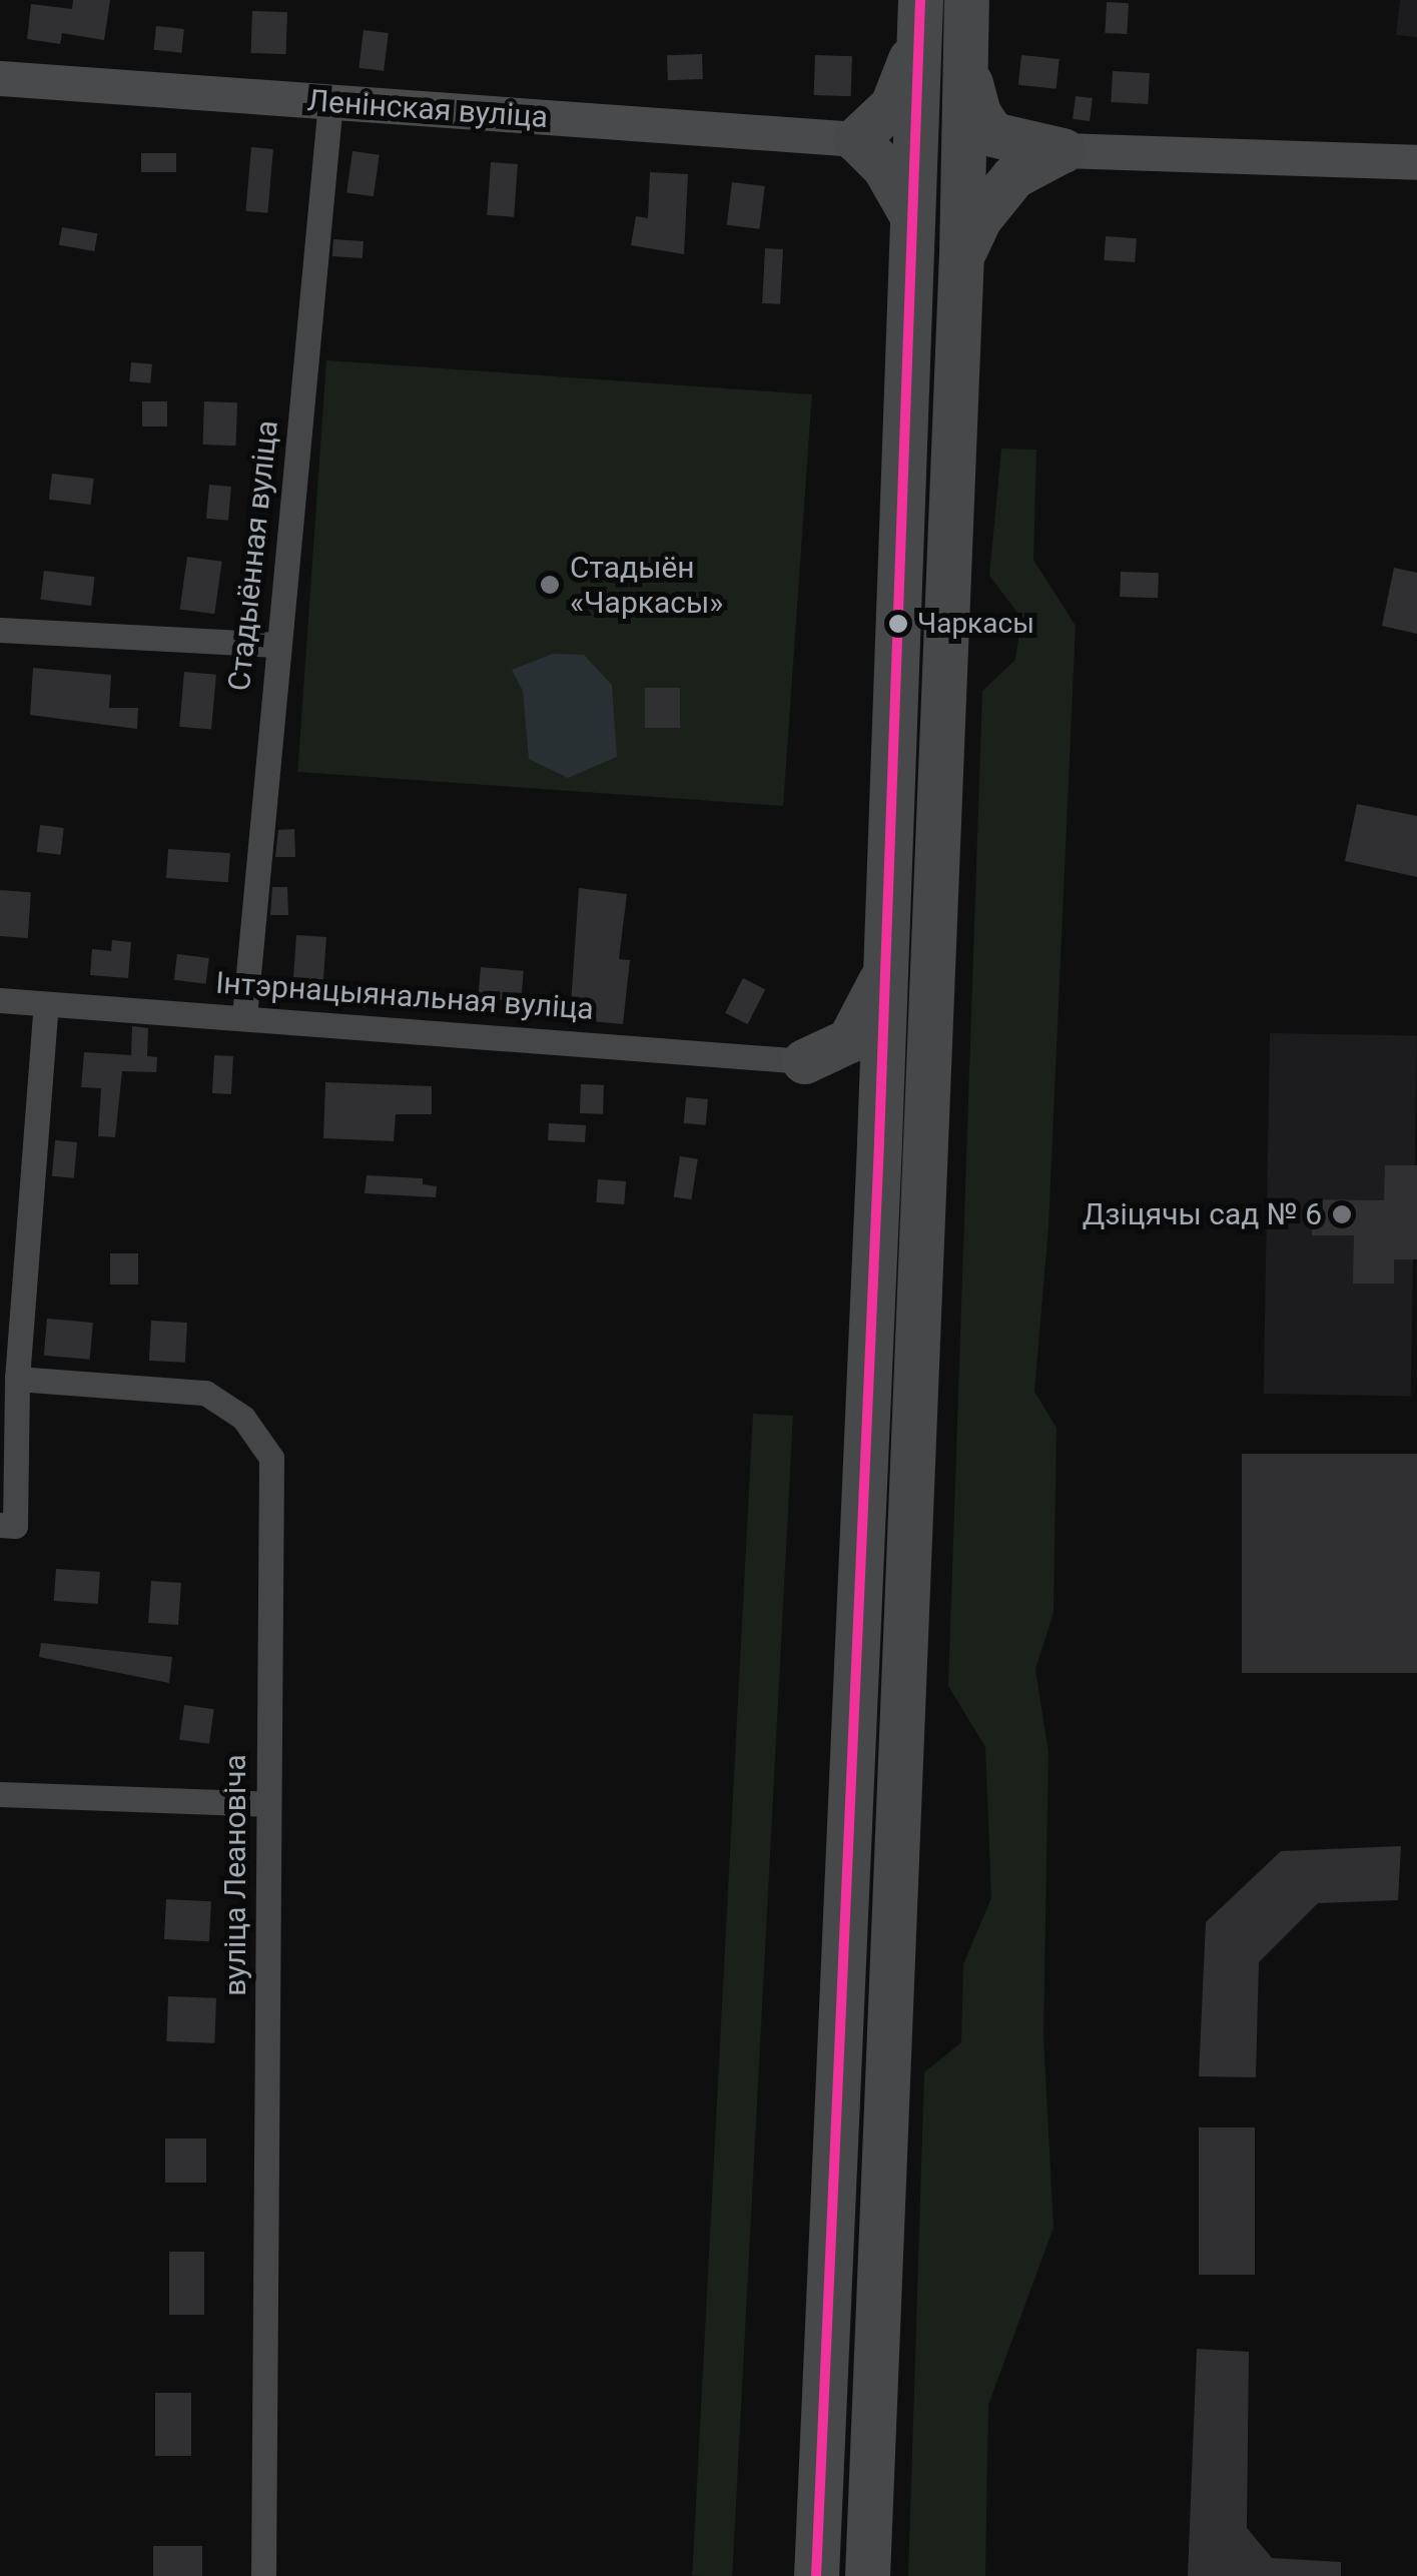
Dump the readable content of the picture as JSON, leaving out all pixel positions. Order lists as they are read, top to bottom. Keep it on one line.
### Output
{"streets":{"street":["Ленінская вуліца","Стадыённая вуліца","Інтэрнацыянальная вуліца","вуліца Леановіча"]},"crossings":[["Ленінская вуліца","Стадыённая вуліца"],["Стадыённая вуліца","Інтэрнацыянальная вуліца"]],"places":["Стадыён «Чаркасы»","Чаркасы","Дзіцячы сад № 6"]}
